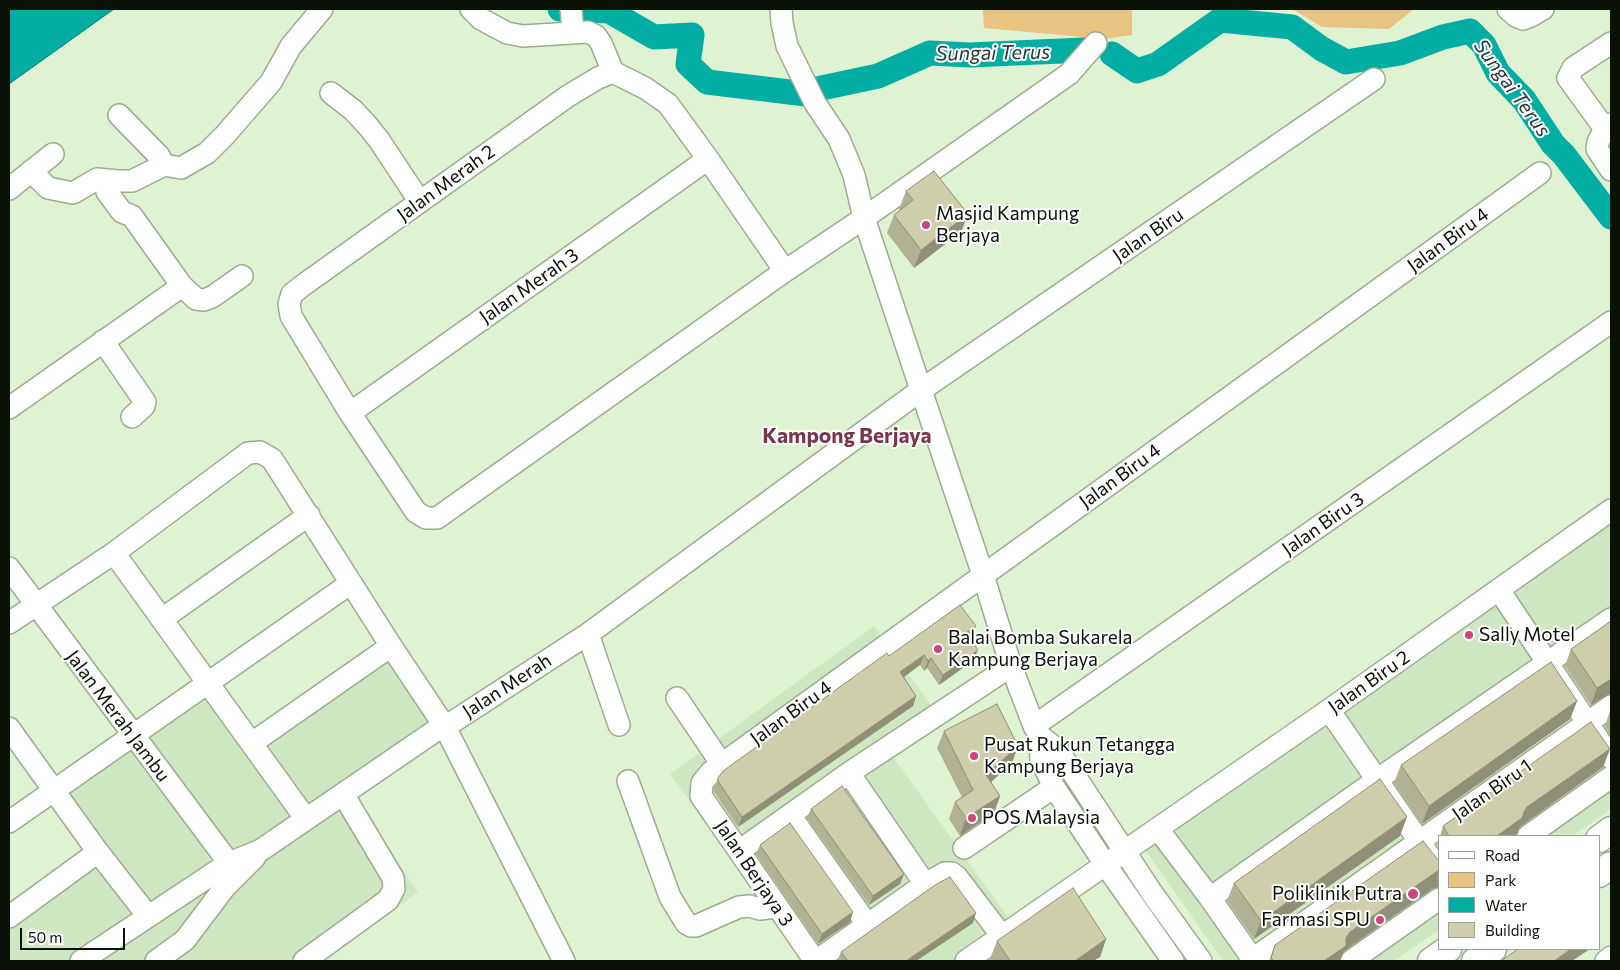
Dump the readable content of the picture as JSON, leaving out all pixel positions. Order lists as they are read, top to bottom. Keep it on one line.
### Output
{"streets":{"street":["Jalan Merah 2","Jalan Biru","Jalan Biru 4","Jalan Merah 3","Jalan Biru 3","Jalan Biru 2","Jalan Merah","Jalan Merah Jambu","Jalan Biru 1","Jalan Berjaya 3"]},"crossings":[["Jalan Merah 2","Jalan Merah 3"],["Jalan Biru","Jalan Merah"],["Jalan Biru 4","Jalan Berjaya 3"],["Jalan Merah","Jalan Merah Jambu"]],"districts":["Kampong Berjaya"],"water":["Sungai Terus"],"places":["Masjid Kampung Berjaya","Sally Motel","Balai Bomba Sukarela Kampung Berjaya","Pusat Rukun Tetangga Kampung Berjaya","POS Malaysia","Poliklinik Putra","Farmasi SPU"],"legend":["Road","Park","Water","Building"],"scale_bar":"50 m"}
